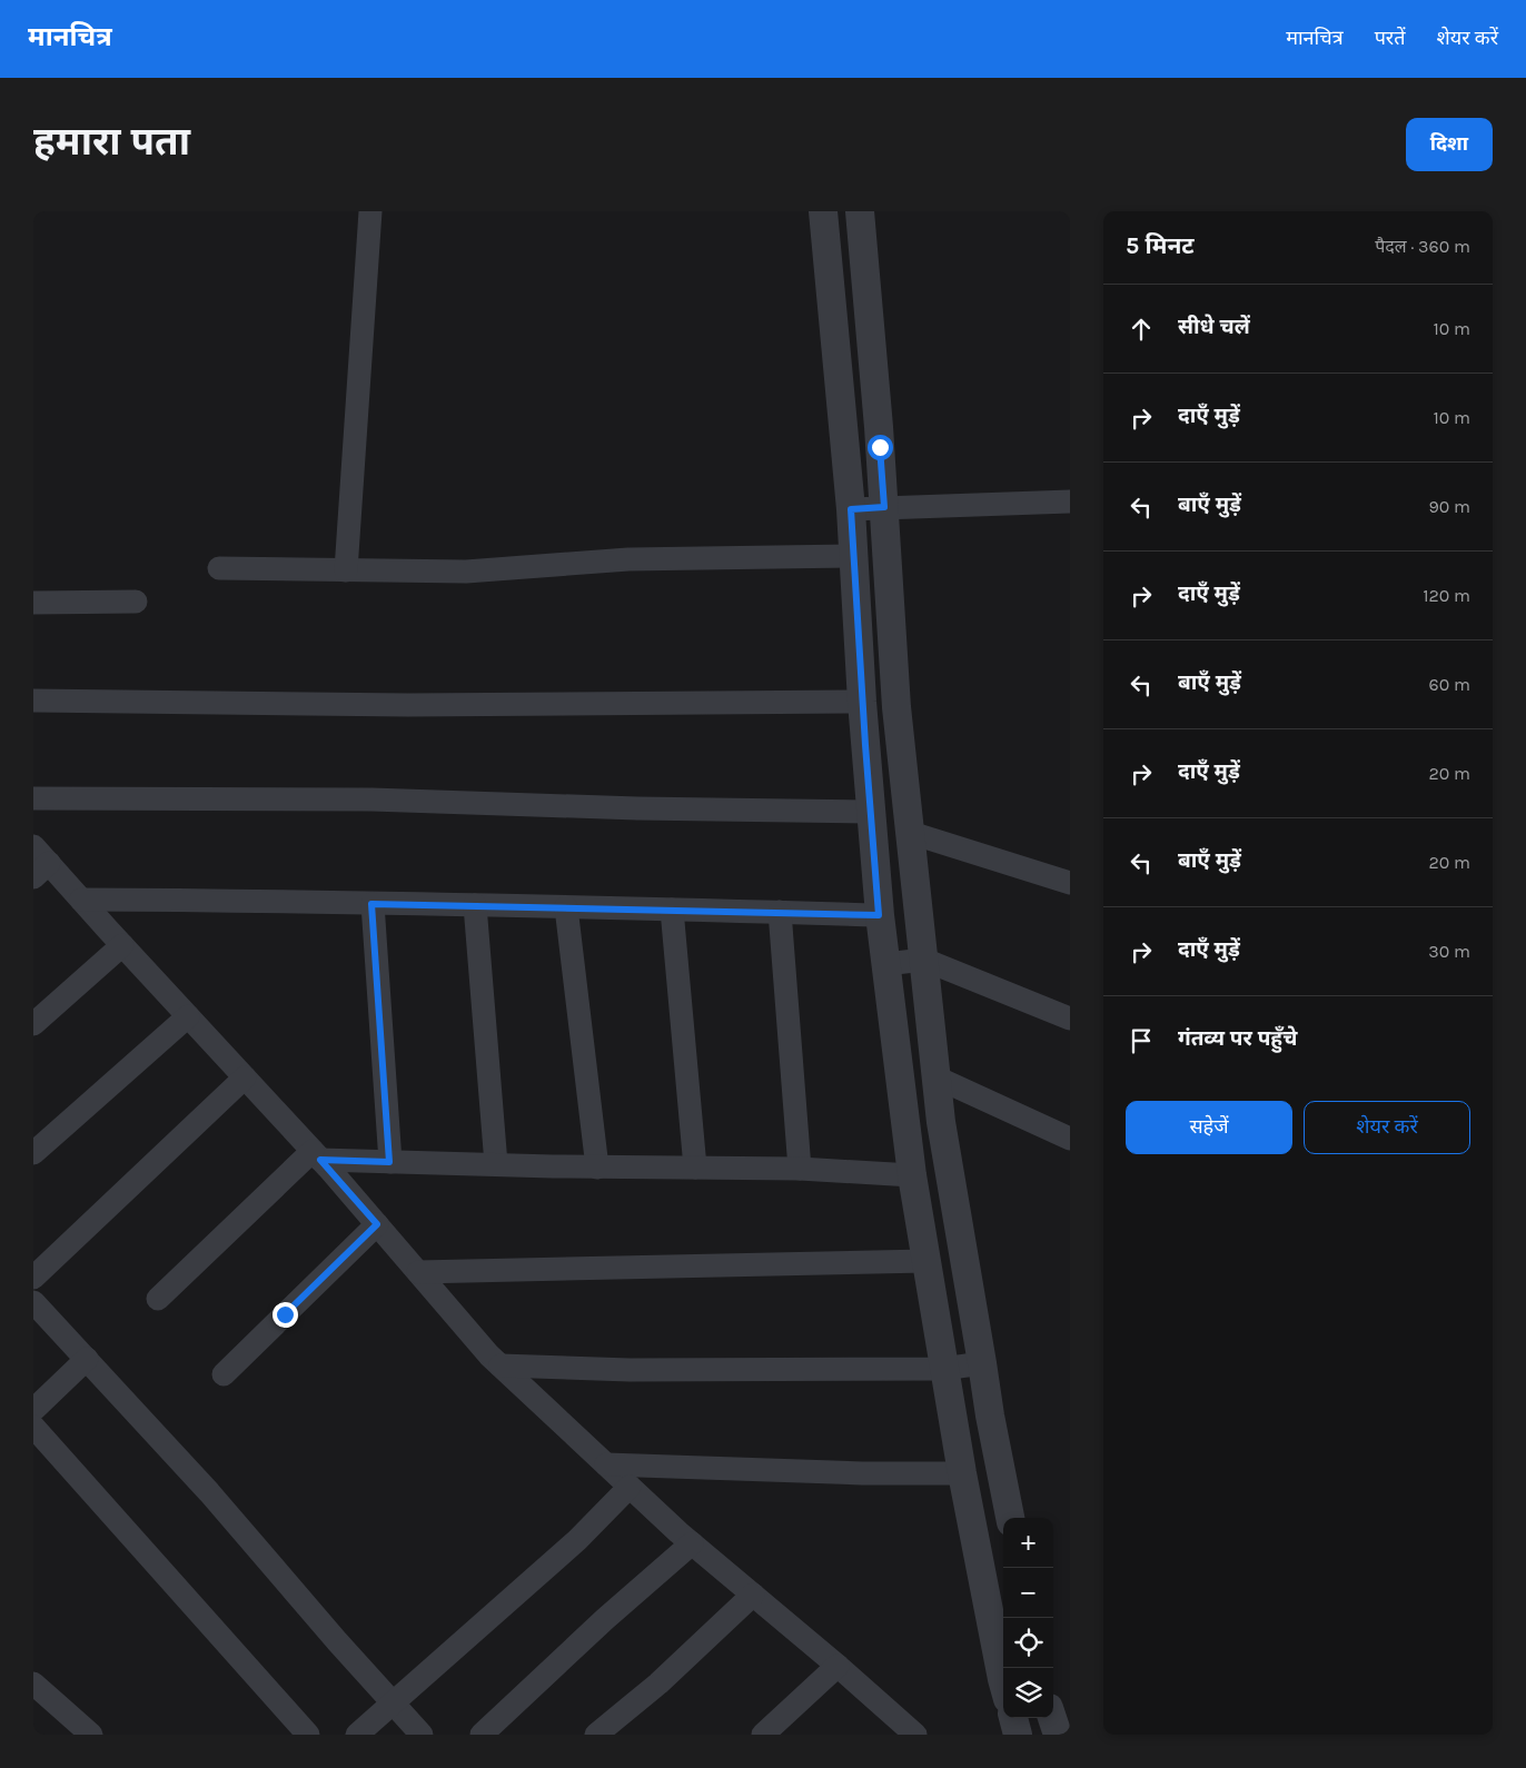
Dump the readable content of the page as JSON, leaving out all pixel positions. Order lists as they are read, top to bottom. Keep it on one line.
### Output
{"page":{"header":"मानचित्र","nav":["मानचित्र","परतें","शेयर करें"],"buttons":["दिशा",["सहेजें","शेयर करें"]],"title":"हमारा पता","heading":["5 मिनट","पैदल · 360 m"],"list":[["सीधे चलें","10 m"],["दाएँ मुड़ें","10 m"],["बाएँ मुड़ें","90 m"],["दाएँ मुड़ें","120 m"],["बाएँ मुड़ें","60 m"],["दाएँ मुड़ें","20 m"],["बाएँ मुड़ें","20 m"],["दाएँ मुड़ें","30 m"],"गंतव्य पर पहुँचे"],"map_buttons":["+","−"]}}
